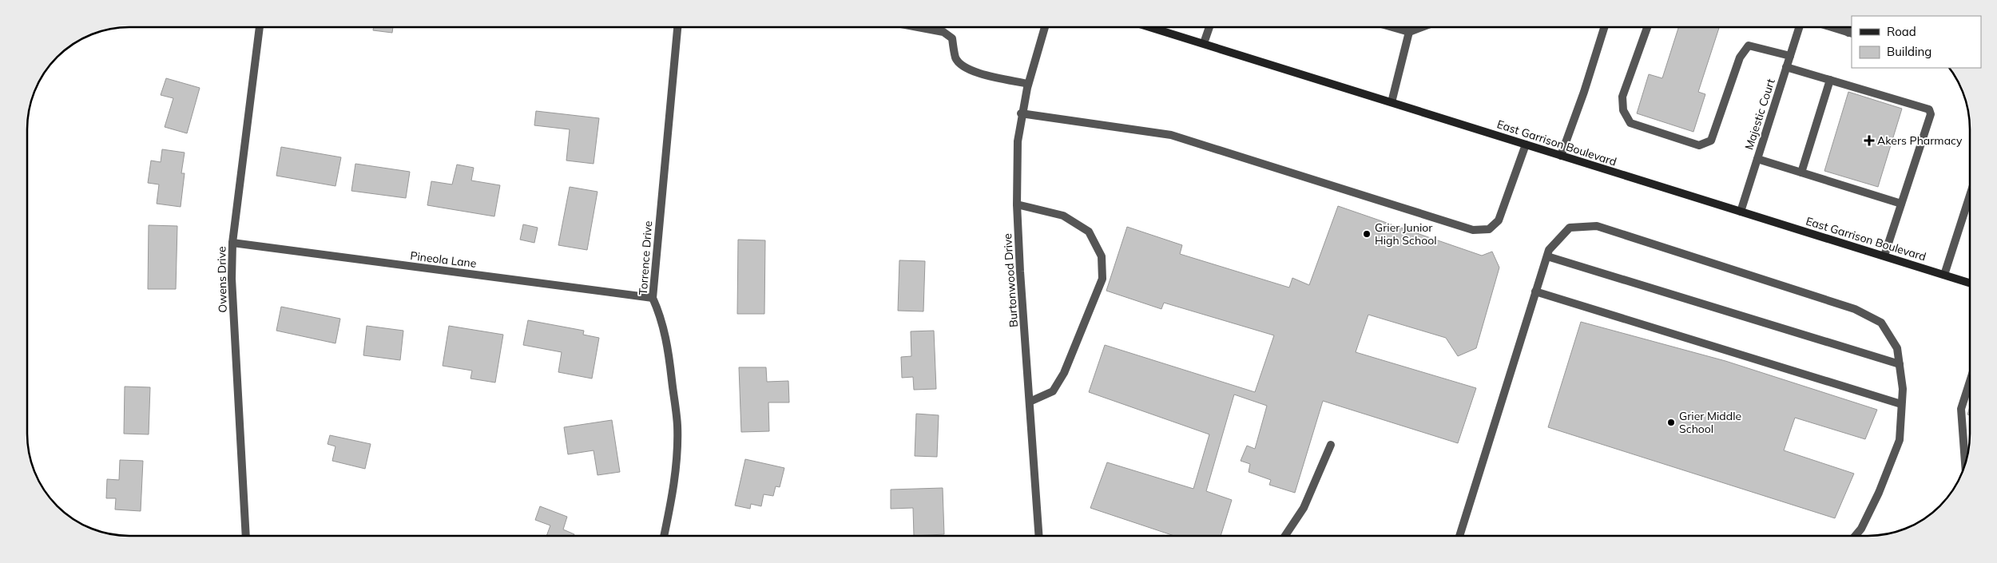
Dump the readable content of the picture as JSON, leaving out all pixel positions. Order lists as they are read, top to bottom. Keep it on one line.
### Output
{"streets":{"main road":["East Garrison Boulevard"],"street":["Majestic Court","Torrence Drive","Pineola Lane","Owens Drive","Burtonwood Drive"]},"crossings":[["Majestic Court","East Garrison Boulevard"],["Torrence Drive","Pineola Lane"],["Pineola Lane","Owens Drive"]],"places":{"health":["Akers Pharmacy"],"other":["Grier Junior High School","Grier Middle School"]},"legend":["Road","Building"]}
